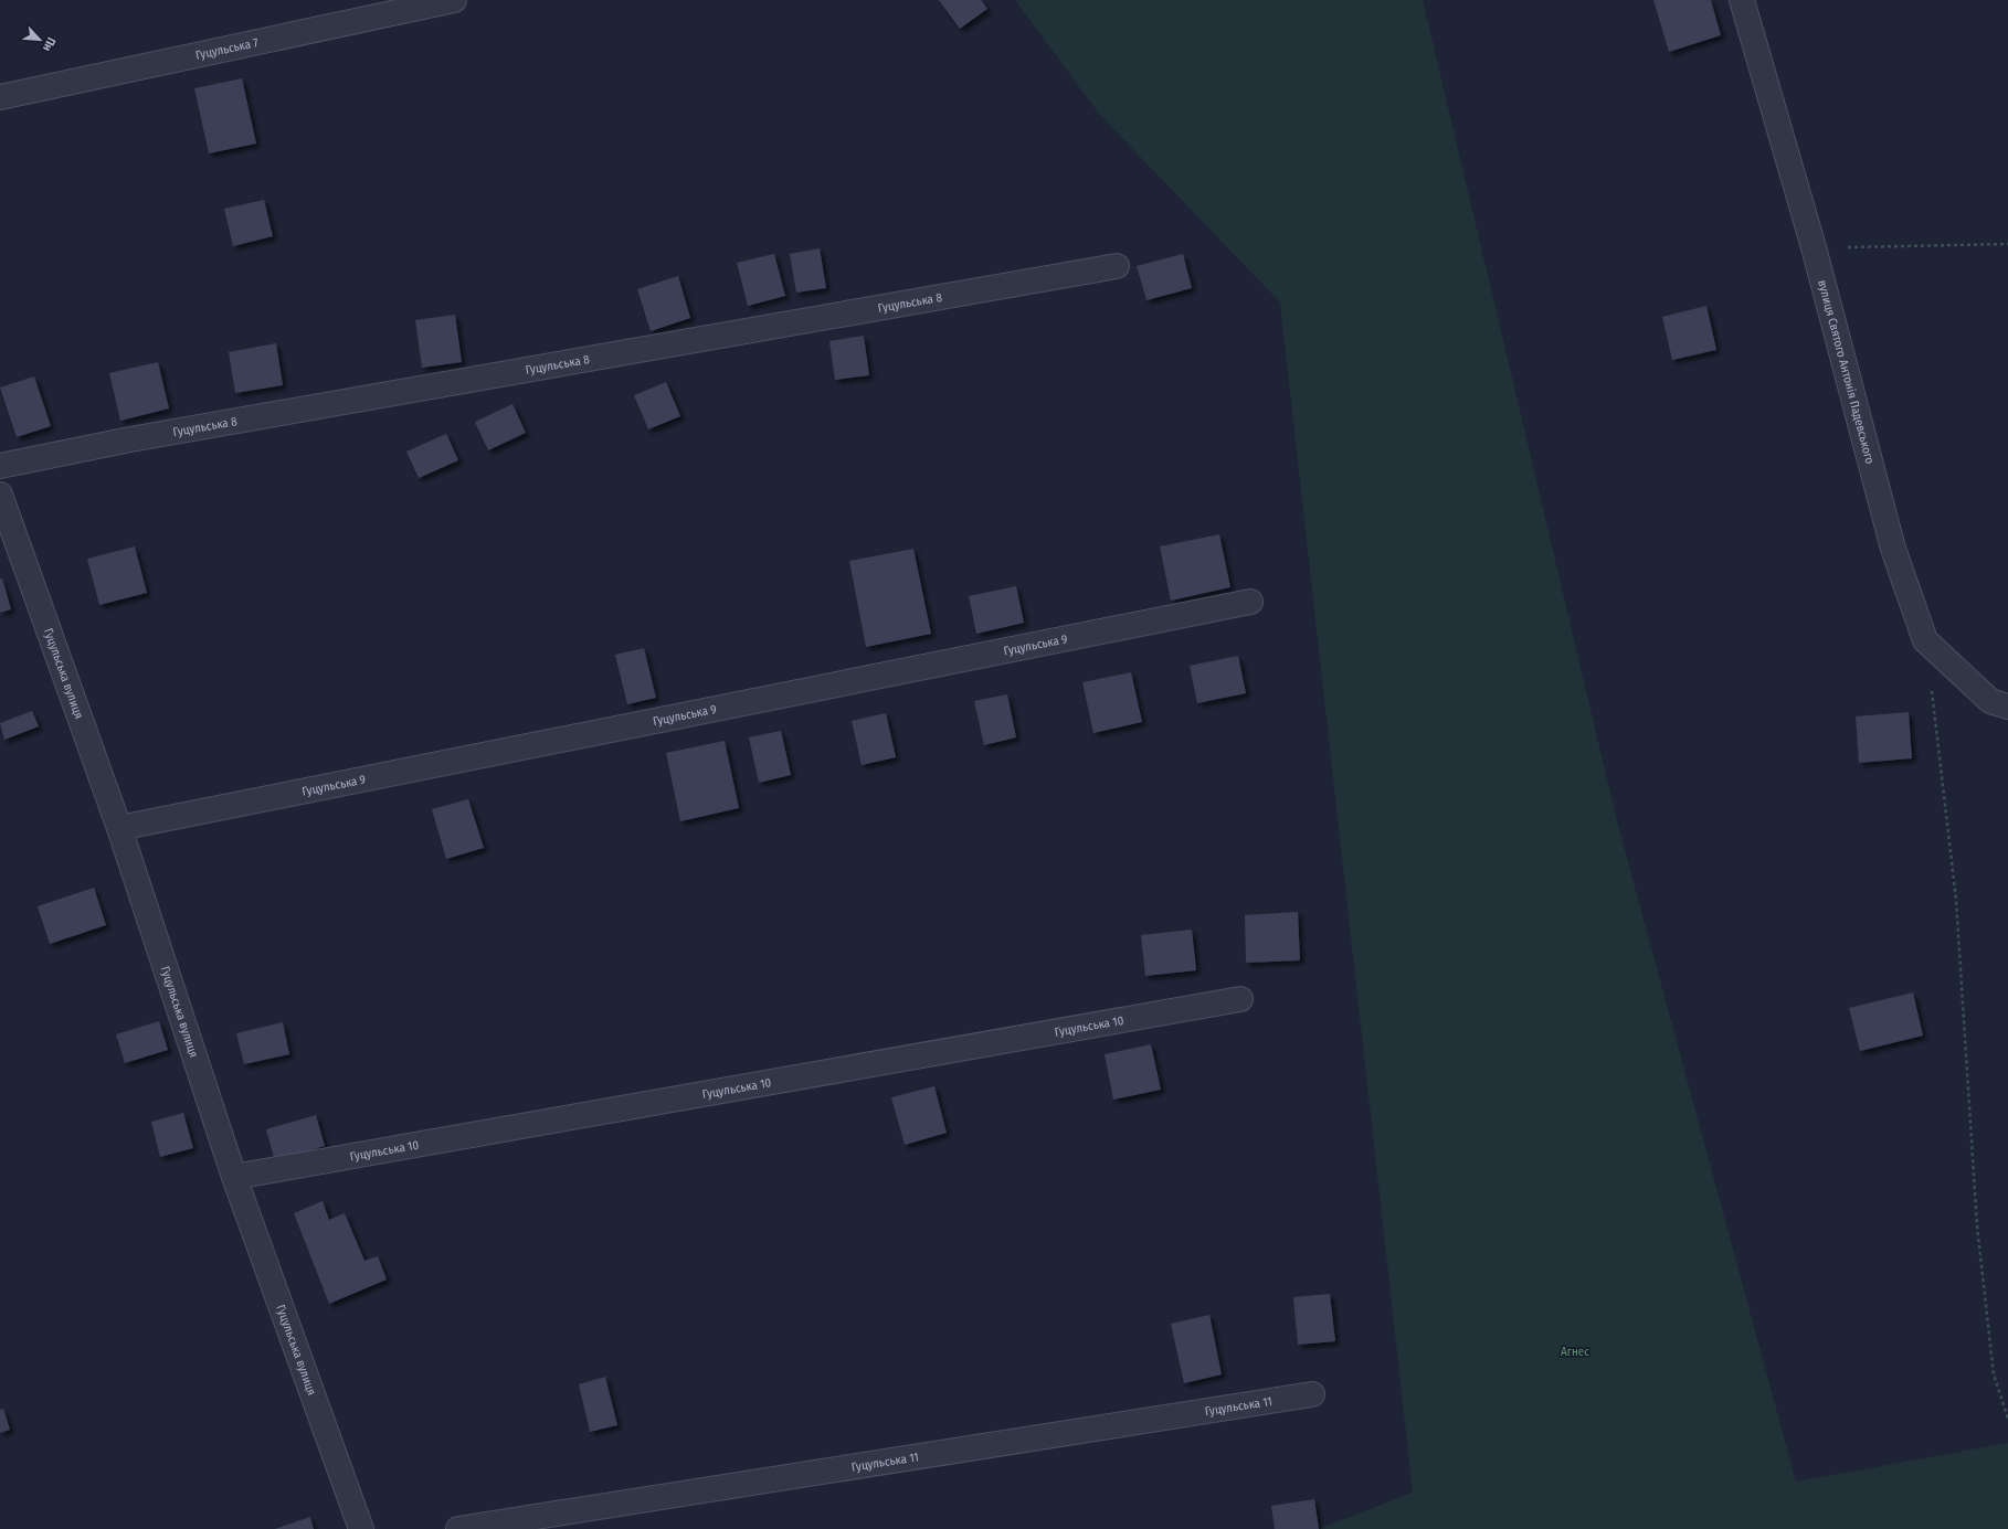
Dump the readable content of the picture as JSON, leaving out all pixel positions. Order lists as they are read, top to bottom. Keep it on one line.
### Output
{"streets":{"street":["Гуцульська 7","Гуцульська 8","вулиця Святого Антонія Падевського","Гуцульська 9","Гуцульська вулиця","Гуцульська 10","Гуцульська 11"]},"crossings":[["Гуцульська 9","Гуцульська вулиця"],["Гуцульська вулиця","Гуцульська 10"]],"parks":["Агнес"],"north":"bottom right"}
